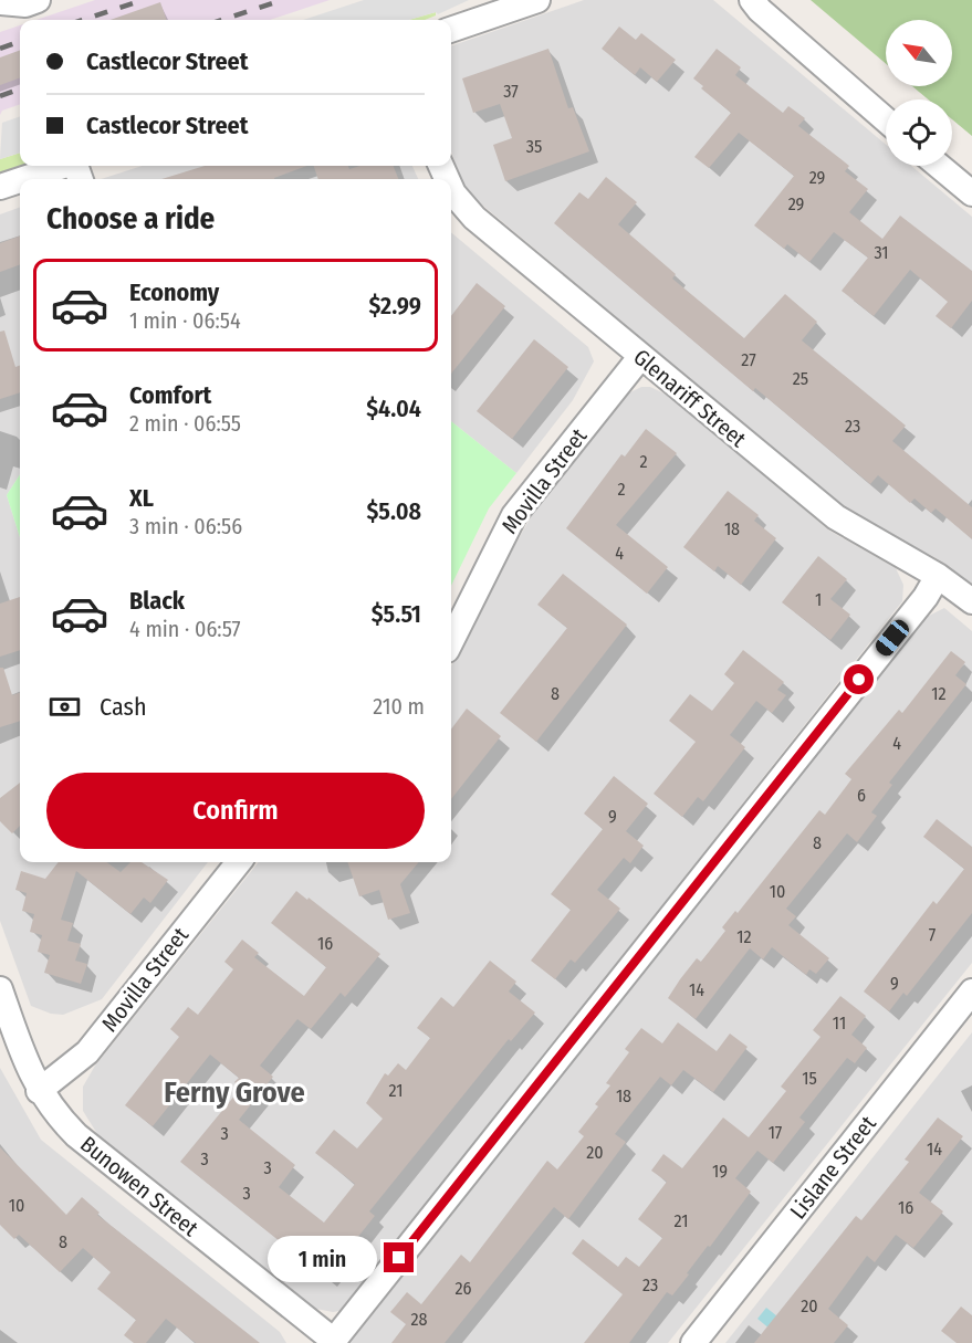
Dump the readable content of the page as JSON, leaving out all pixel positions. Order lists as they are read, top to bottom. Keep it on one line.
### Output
{"streets":{"street":["Glenariff Street","Movilla Street","Lislane Street","Bunowen Street"]},"crossings":[["Glenariff Street","Movilla Street"],["Movilla Street","Bunowen Street"]],"districts":["Ferny Grove"],"house_numbers":["37","35","29","29","31","27","25","23","2","2","18","4","1","8","12","4","6","9","8","10","7","12","16","9","14","11","15","21","18","17","3","14","20","3","3","19","3","10","16","21","8","23","26","20","28"],"north":"top left","page":{"banner":["Castlecor Street","Castlecor Street"],"heading":"Choose a ride","list":[{"name":"Economy","note":"1 min · 06:54","value":"$2.99"},{"name":"Comfort","note":"2 min · 06:55","value":"$4.04"},{"name":"XL","note":"3 min · 06:56","value":"$5.08"},{"name":"Black","note":"4 min · 06:57","value":"$5.51"}],"pay":["Cash","210 m"],"buttons":"Confirm","bubble":"1 min"}}
